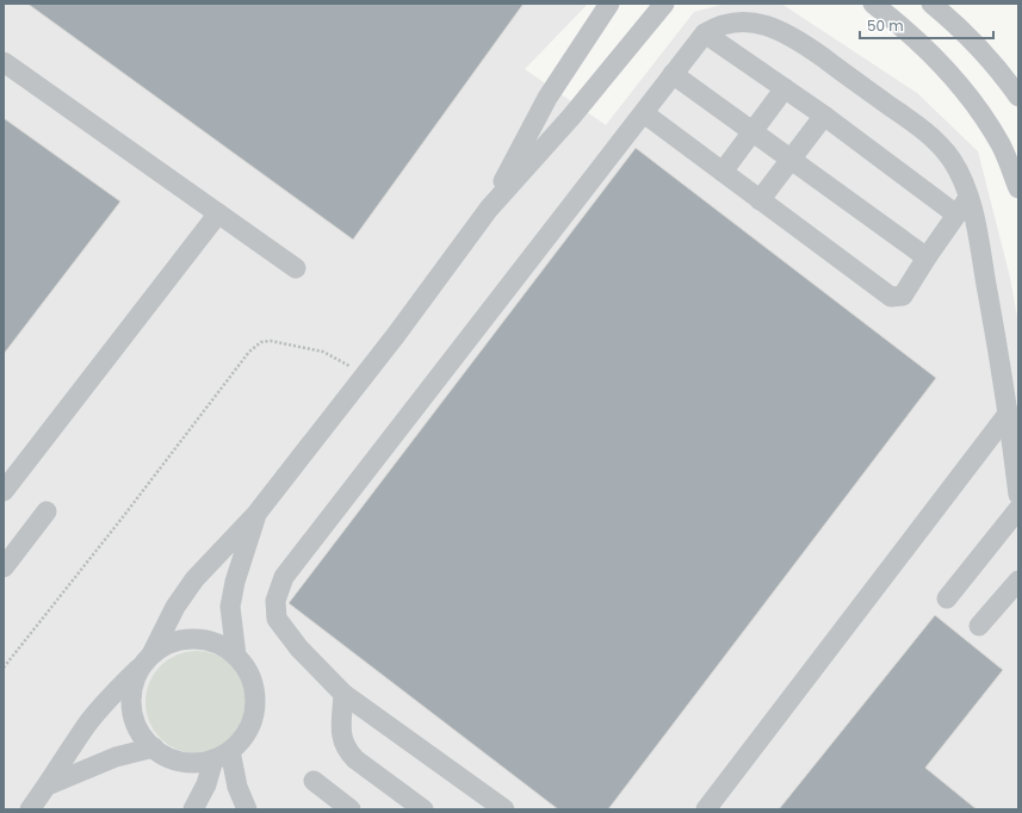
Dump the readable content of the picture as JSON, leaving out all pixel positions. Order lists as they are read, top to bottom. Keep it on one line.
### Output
{"scale_bar":"50 m"}
